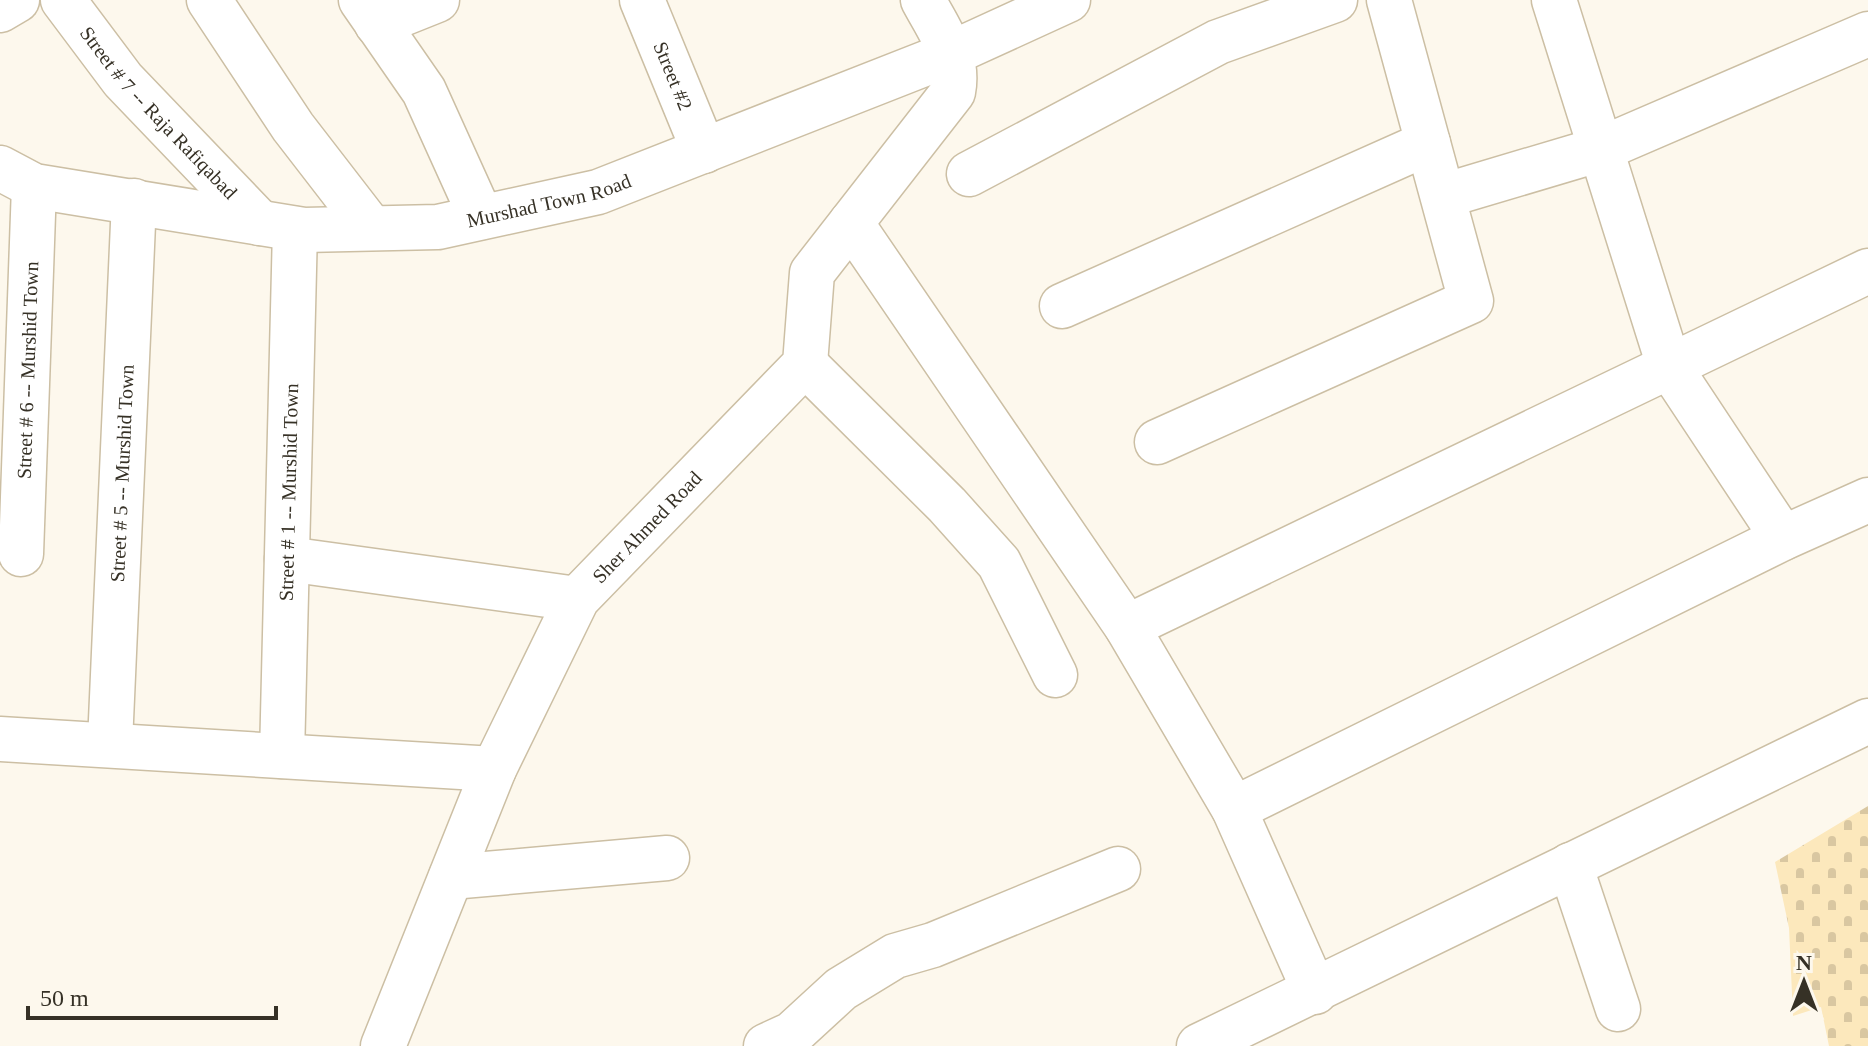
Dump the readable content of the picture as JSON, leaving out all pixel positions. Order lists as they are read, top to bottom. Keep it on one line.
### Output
{"streets":{"street":["Street #2","Street # 7 -- Raja Rafiqabad","Murshad Town Road","Street # 6 -- Murshid Town","Street # 5 -- Murshid Town","Street # 1 -- Murshid Town","Sher Ahmed Road"]},"crossings":[["Street #2","Murshad Town Road"],["Street # 7 -- Raja Rafiqabad","Murshad Town Road"],["Street # 7 -- Raja Rafiqabad","Street # 1 -- Murshid Town"],["Murshad Town Road","Street # 6 -- Murshid Town"],["Murshad Town Road","Street # 5 -- Murshid Town"],["Murshad Town Road","Street # 1 -- Murshid Town"]],"scale_bar":"50 m","north":"top"}
